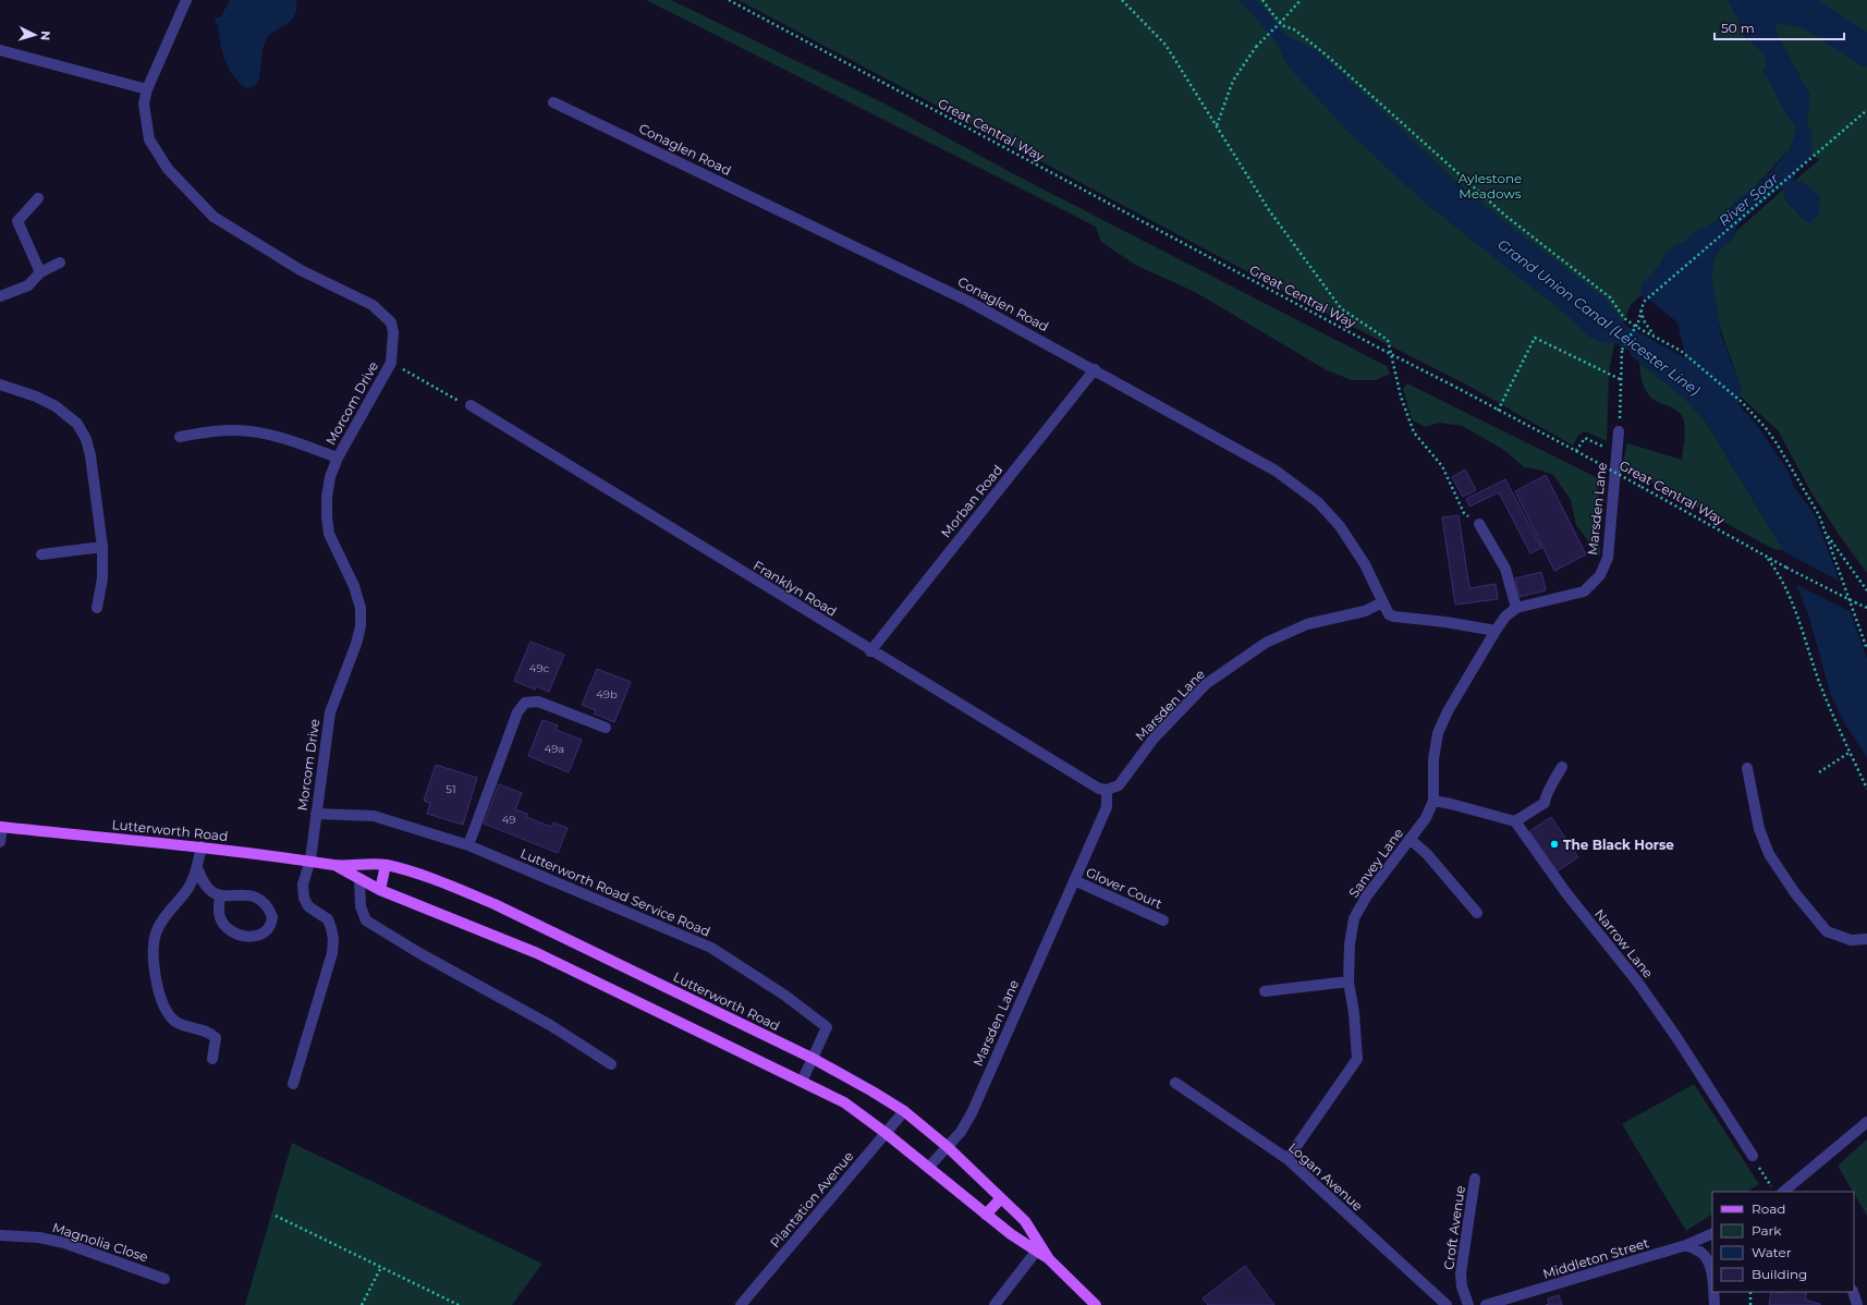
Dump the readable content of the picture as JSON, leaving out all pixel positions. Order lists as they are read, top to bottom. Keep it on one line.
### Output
{"streets":{"main road":["Lutterworth Road"],"street":["Conaglen Road","Morcom Drive","Morban Road","Marsden Lane","Franklyn Road","Sanvey Lane","Glover Court","Lutterworth Road Service Road","Narrow Lane","Logan Avenue","Plantation Avenue","Croft Avenue","Magnolia Close","Middleton Street"],"path":["Great Central Way"]},"crossings":[["Conaglen Road","Morban Road"],["Conaglen Road","Marsden Lane"],["Morcom Drive","Lutterworth Road"],["Morcom Drive","Lutterworth Road Service Road"],["Morban Road","Franklyn Road"],["Marsden Lane","Franklyn Road"],["Marsden Lane","Lutterworth Road"],["Marsden Lane","Glover Court"],["Lutterworth Road","Lutterworth Road Service Road"],["Lutterworth Road","Plantation Avenue"],["Sanvey Lane","Logan Avenue"]],"water":["River Soar","Grand Union Canal (Leicester Line)"],"parks":["Aylestone Meadows"],"places":["The Black Horse"],"house_numbers":["49c","49b","49a","51","49"],"legend":["Road","Park","Water","Building"],"scale_bar":"50 m","north":"right"}
